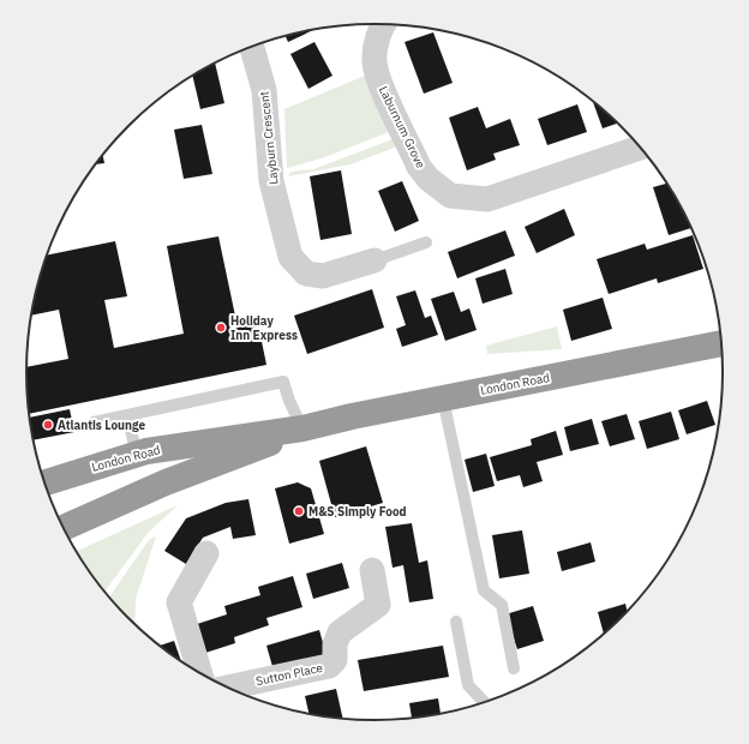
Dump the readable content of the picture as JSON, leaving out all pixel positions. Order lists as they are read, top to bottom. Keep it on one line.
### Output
{"streets":{"highway":["London Road"],"street":["Laburnum Grove","Layburn Crescent","Sutton Place"]},"places":["Holiday Inn Express","Atlantis Lounge","M&S Simply Food"]}
